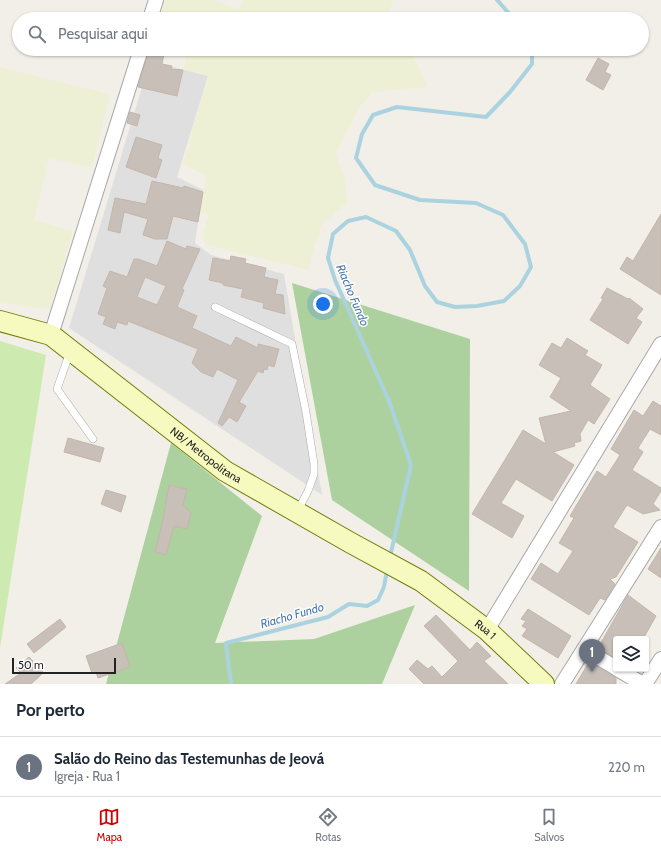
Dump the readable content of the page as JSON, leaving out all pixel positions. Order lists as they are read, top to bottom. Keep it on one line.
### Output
{"streets":{"street":["NB/ Metropolitana","Rua 1"]},"crossings":[["NB/ Metropolitana","Rua 1"]],"water":["Riacho Fundo"],"scale_bar":"50 m","page":{"search":"Pesquisar aqui","pins":"1","scale":"50 m","heading":"Por perto","list":[{"mark":"1","name":"Salão do Reino das Testemunhas de Jeová","note":"Igreja · Rua 1","value":"220 m"}],"nav":["Mapa","Rotas","Salvos"]}}
